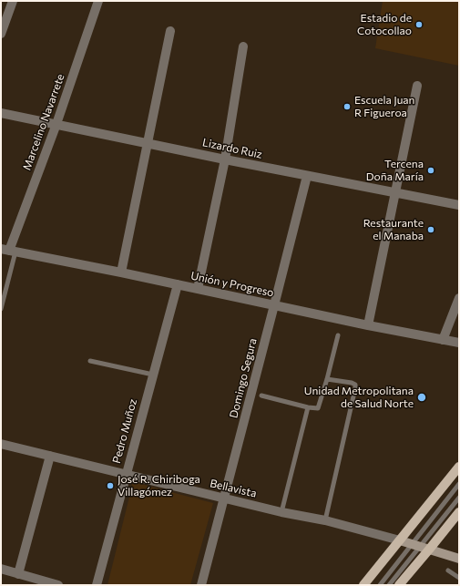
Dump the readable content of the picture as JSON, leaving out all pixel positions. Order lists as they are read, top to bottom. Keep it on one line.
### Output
{"streets":{"street":["Marcelino Navarrete","Lizardo Ruiz","Unión y Progreso","Domingo Segura","Pedro Muñoz","Bellavista"]},"crossings":[["Marcelino Navarrete","Lizardo Ruiz"],["Marcelino Navarrete","Unión y Progreso"],["Lizardo Ruiz","Domingo Segura"],["Unión y Progreso","Domingo Segura"],["Unión y Progreso","Pedro Muñoz"],["Domingo Segura","Bellavista"],["Pedro Muñoz","Bellavista"]],"places":["Estadio de Cotocollao","Escuela Juan R Figueroa","Tercena Doña María","Restaurante el Manaba","Unidad Metropolitana de Salud Norte","José R. Chiriboga Villagómez"]}
